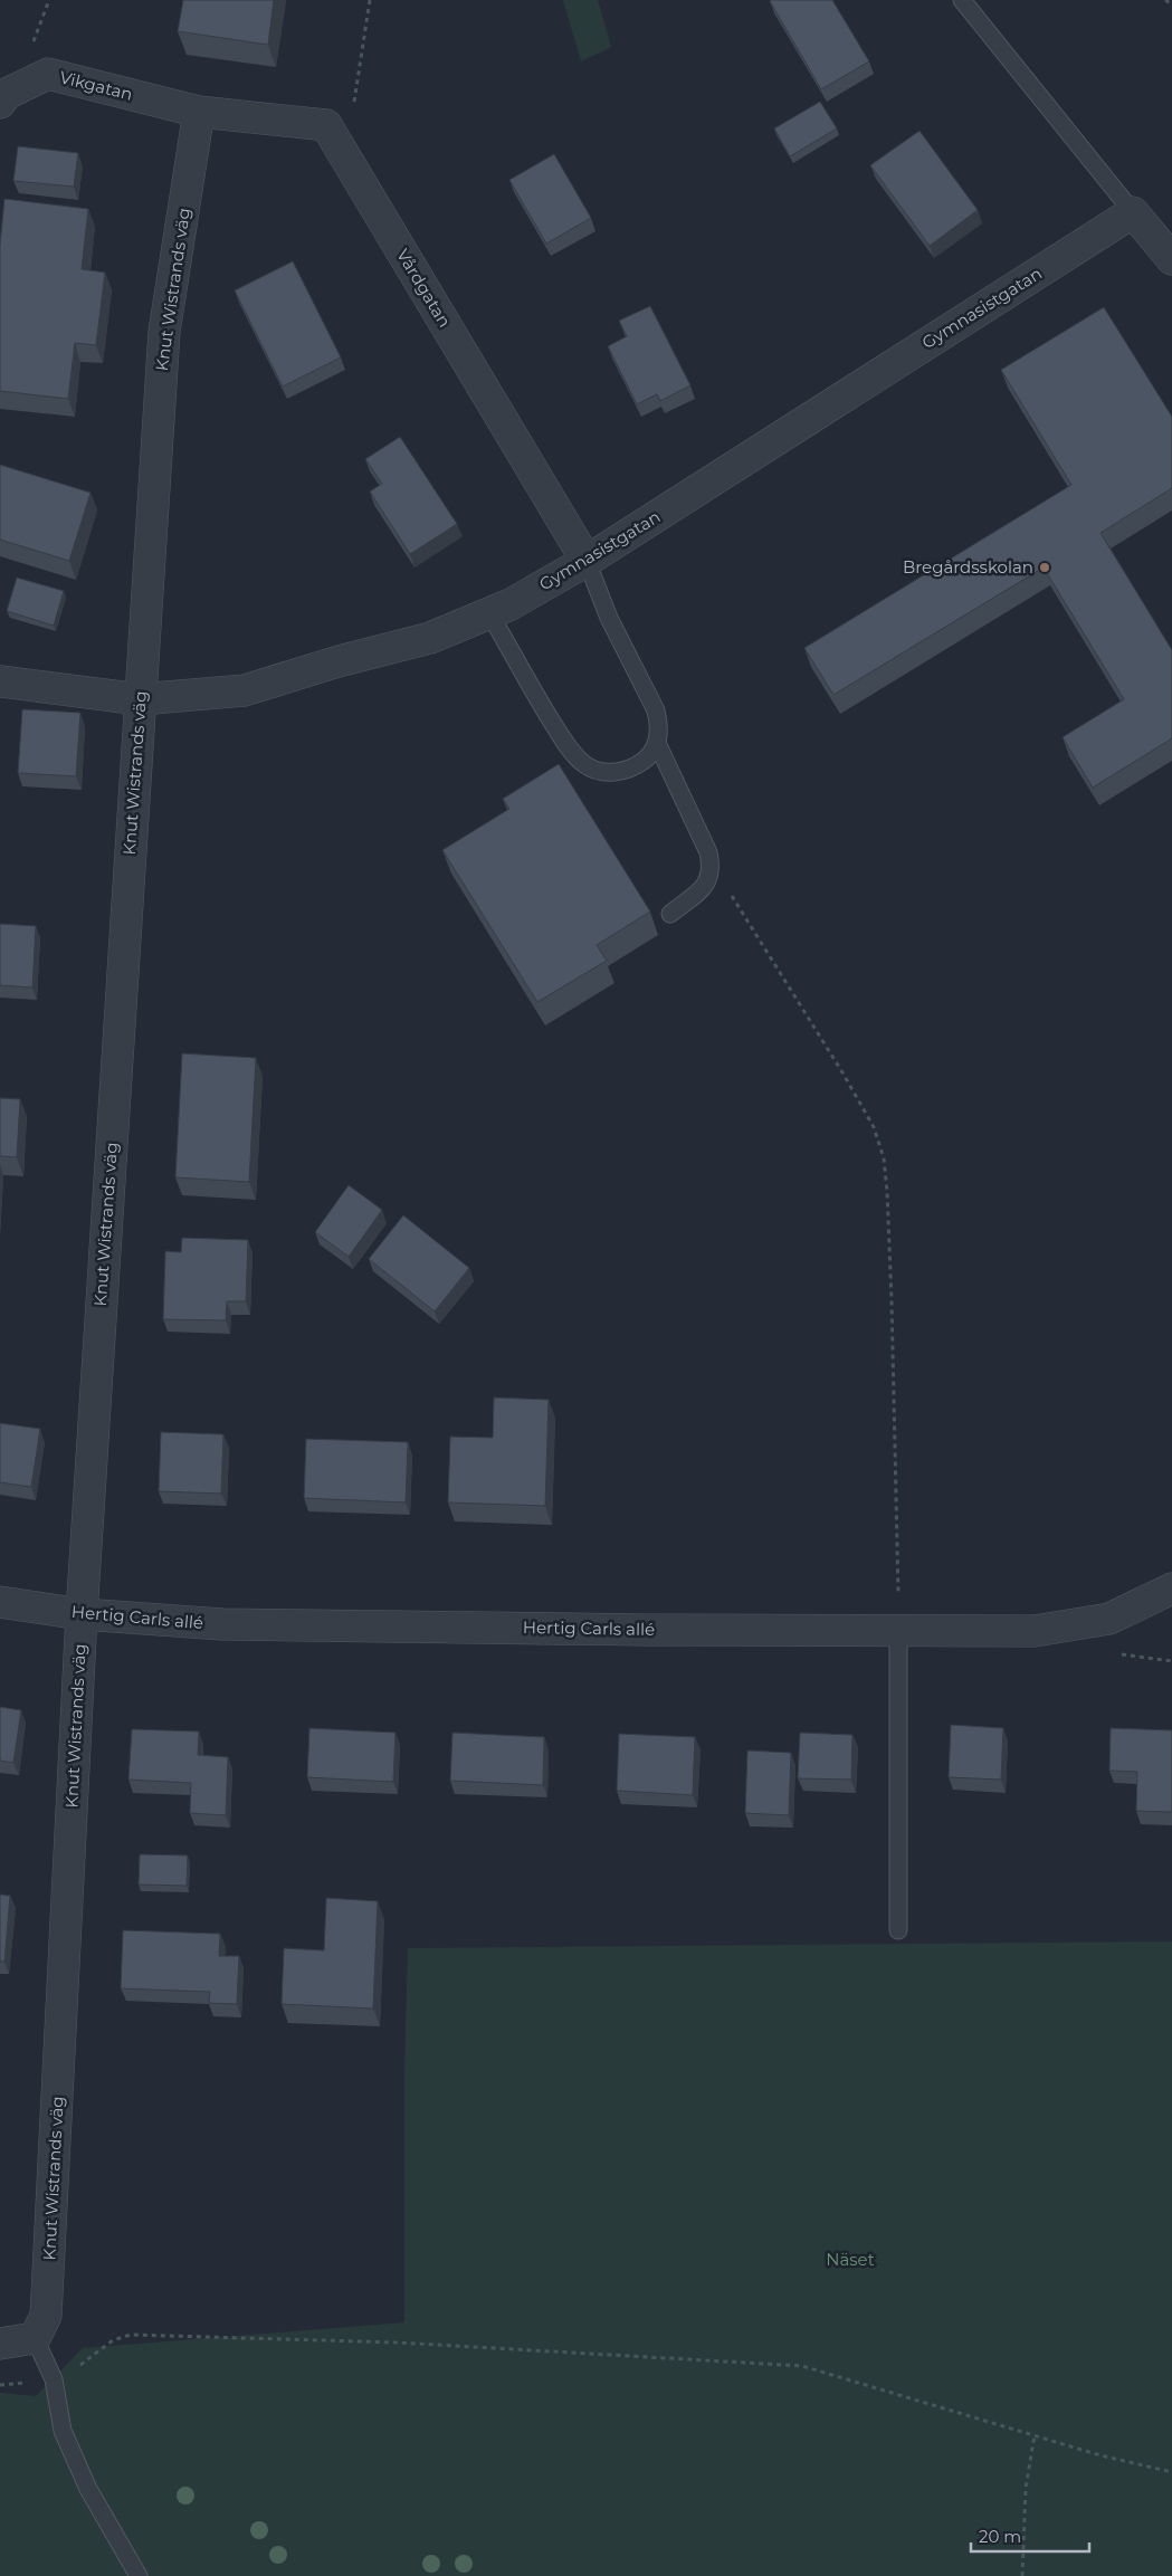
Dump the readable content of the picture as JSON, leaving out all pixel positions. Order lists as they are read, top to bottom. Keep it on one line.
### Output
{"streets":{"street":["Vikgatan","Vårdgatan","Knut Wistrands väg","Gymnasistgatan","Hertig Carls allé"]},"crossings":[["Vikgatan","Knut Wistrands väg"],["Vårdgatan","Gymnasistgatan"],["Knut Wistrands väg","Gymnasistgatan"],["Knut Wistrands väg","Hertig Carls allé"]],"parks":["Näset"],"places":["Bregårdsskolan"],"scale_bar":"20 m"}
